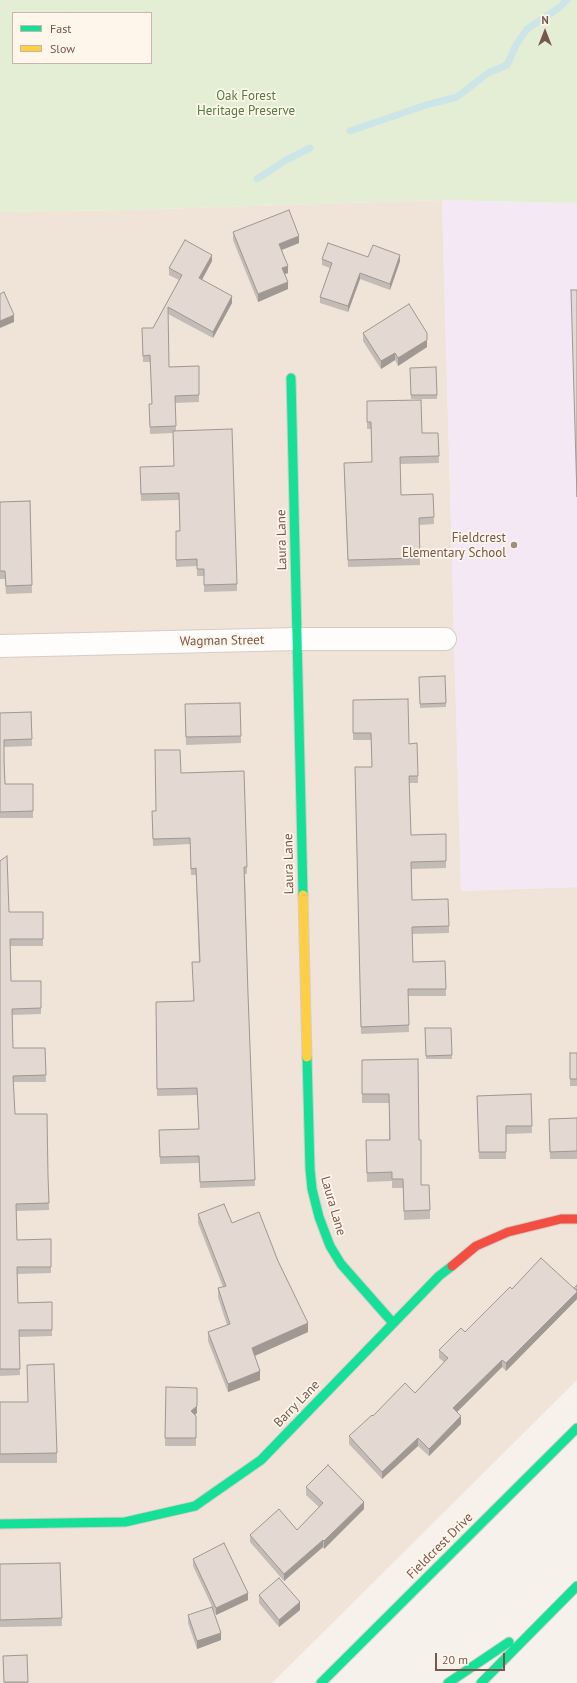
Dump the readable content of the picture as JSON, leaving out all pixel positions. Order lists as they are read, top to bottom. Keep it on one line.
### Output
{"streets":{"main road":["Laura Lane","Barry Lane","Fieldcrest Drive"],"street":["Wagman Street"]},"crossings":[["Laura Lane","Wagman Street"],["Laura Lane","Barry Lane"]],"parks":["Oak Forest Heritage Preserve"],"places":["Fieldcrest Elementary School"],"legend":["Fast","Slow"],"scale_bar":"20 m","north":"top"}
